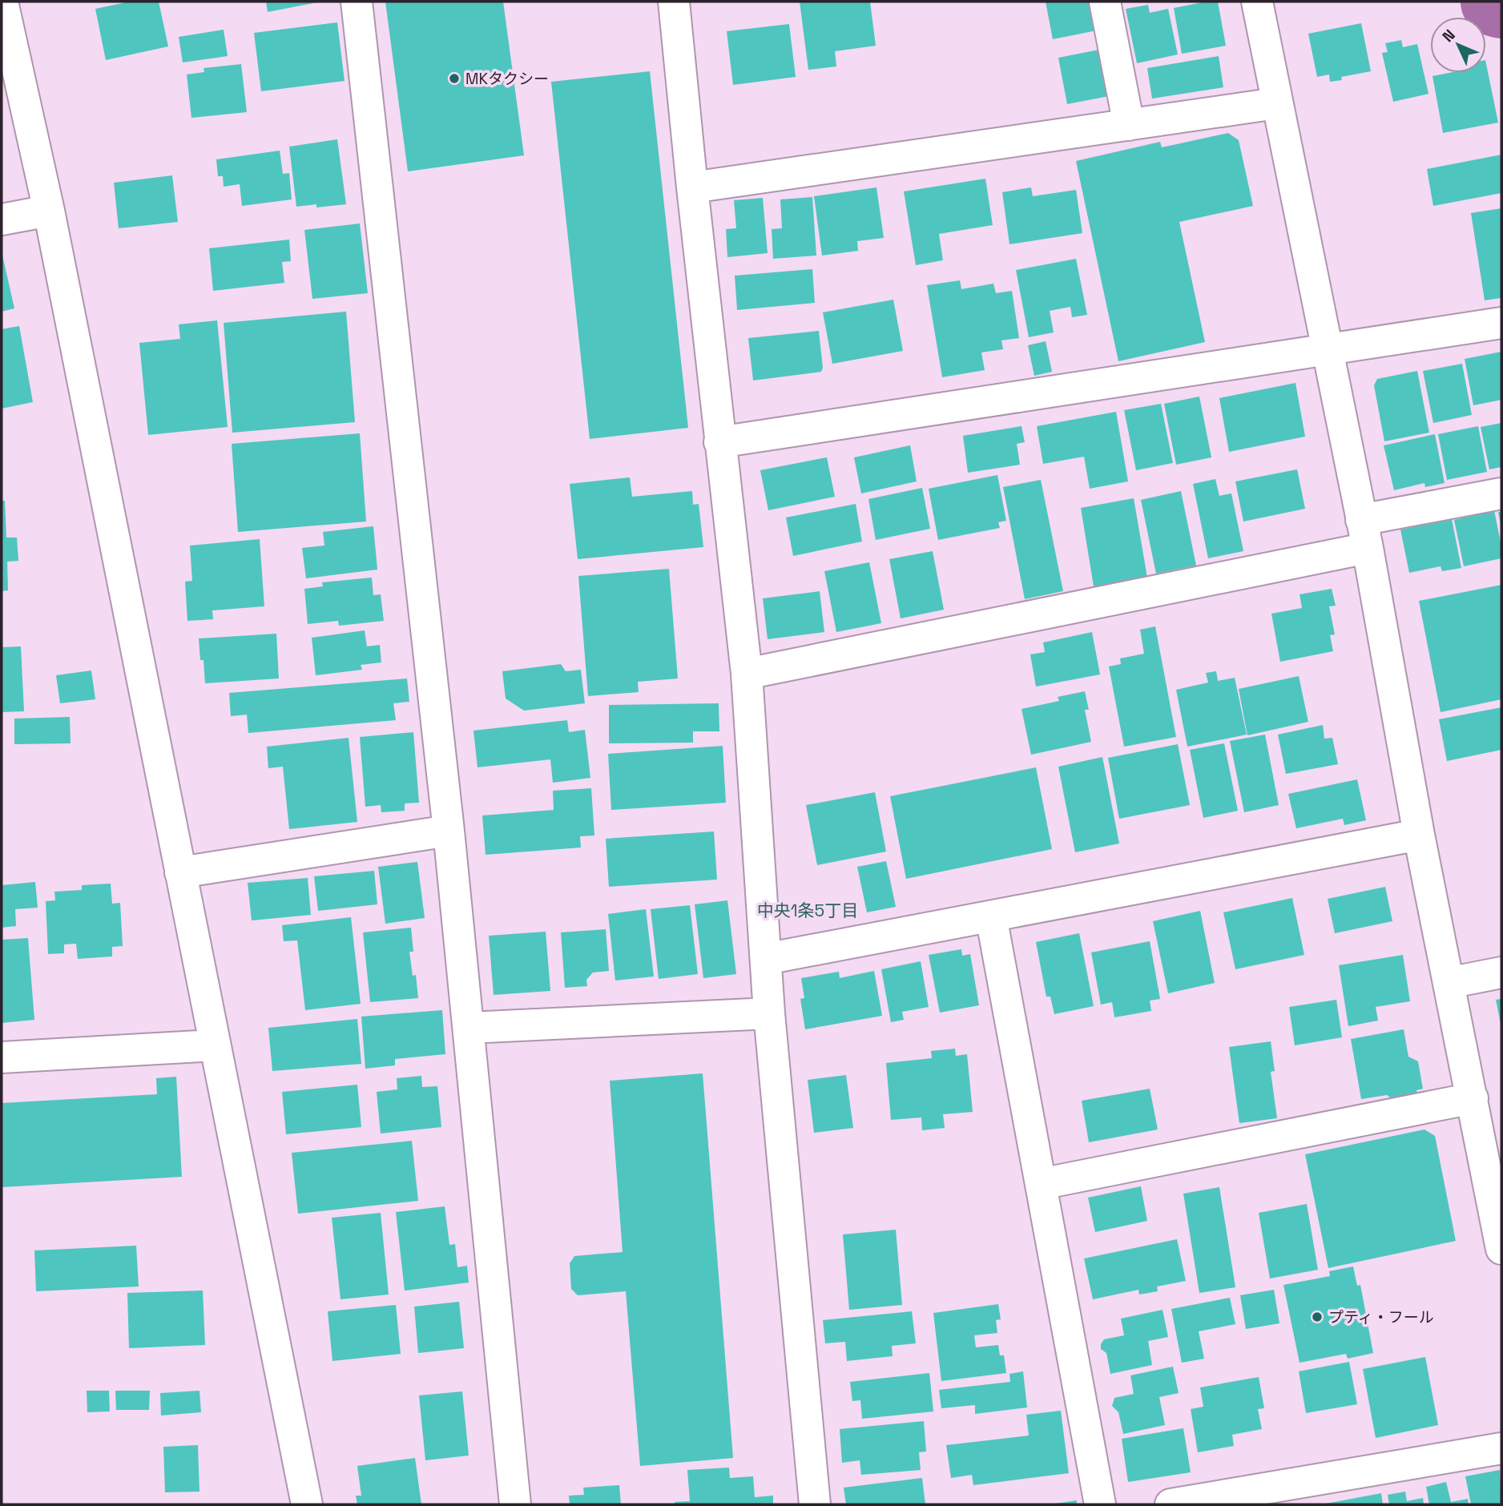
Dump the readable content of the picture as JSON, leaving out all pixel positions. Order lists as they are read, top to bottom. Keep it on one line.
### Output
{"districts":["中央1条5丁目"],"places":["MKタクシー","プティ・フール"],"north":"top left"}
